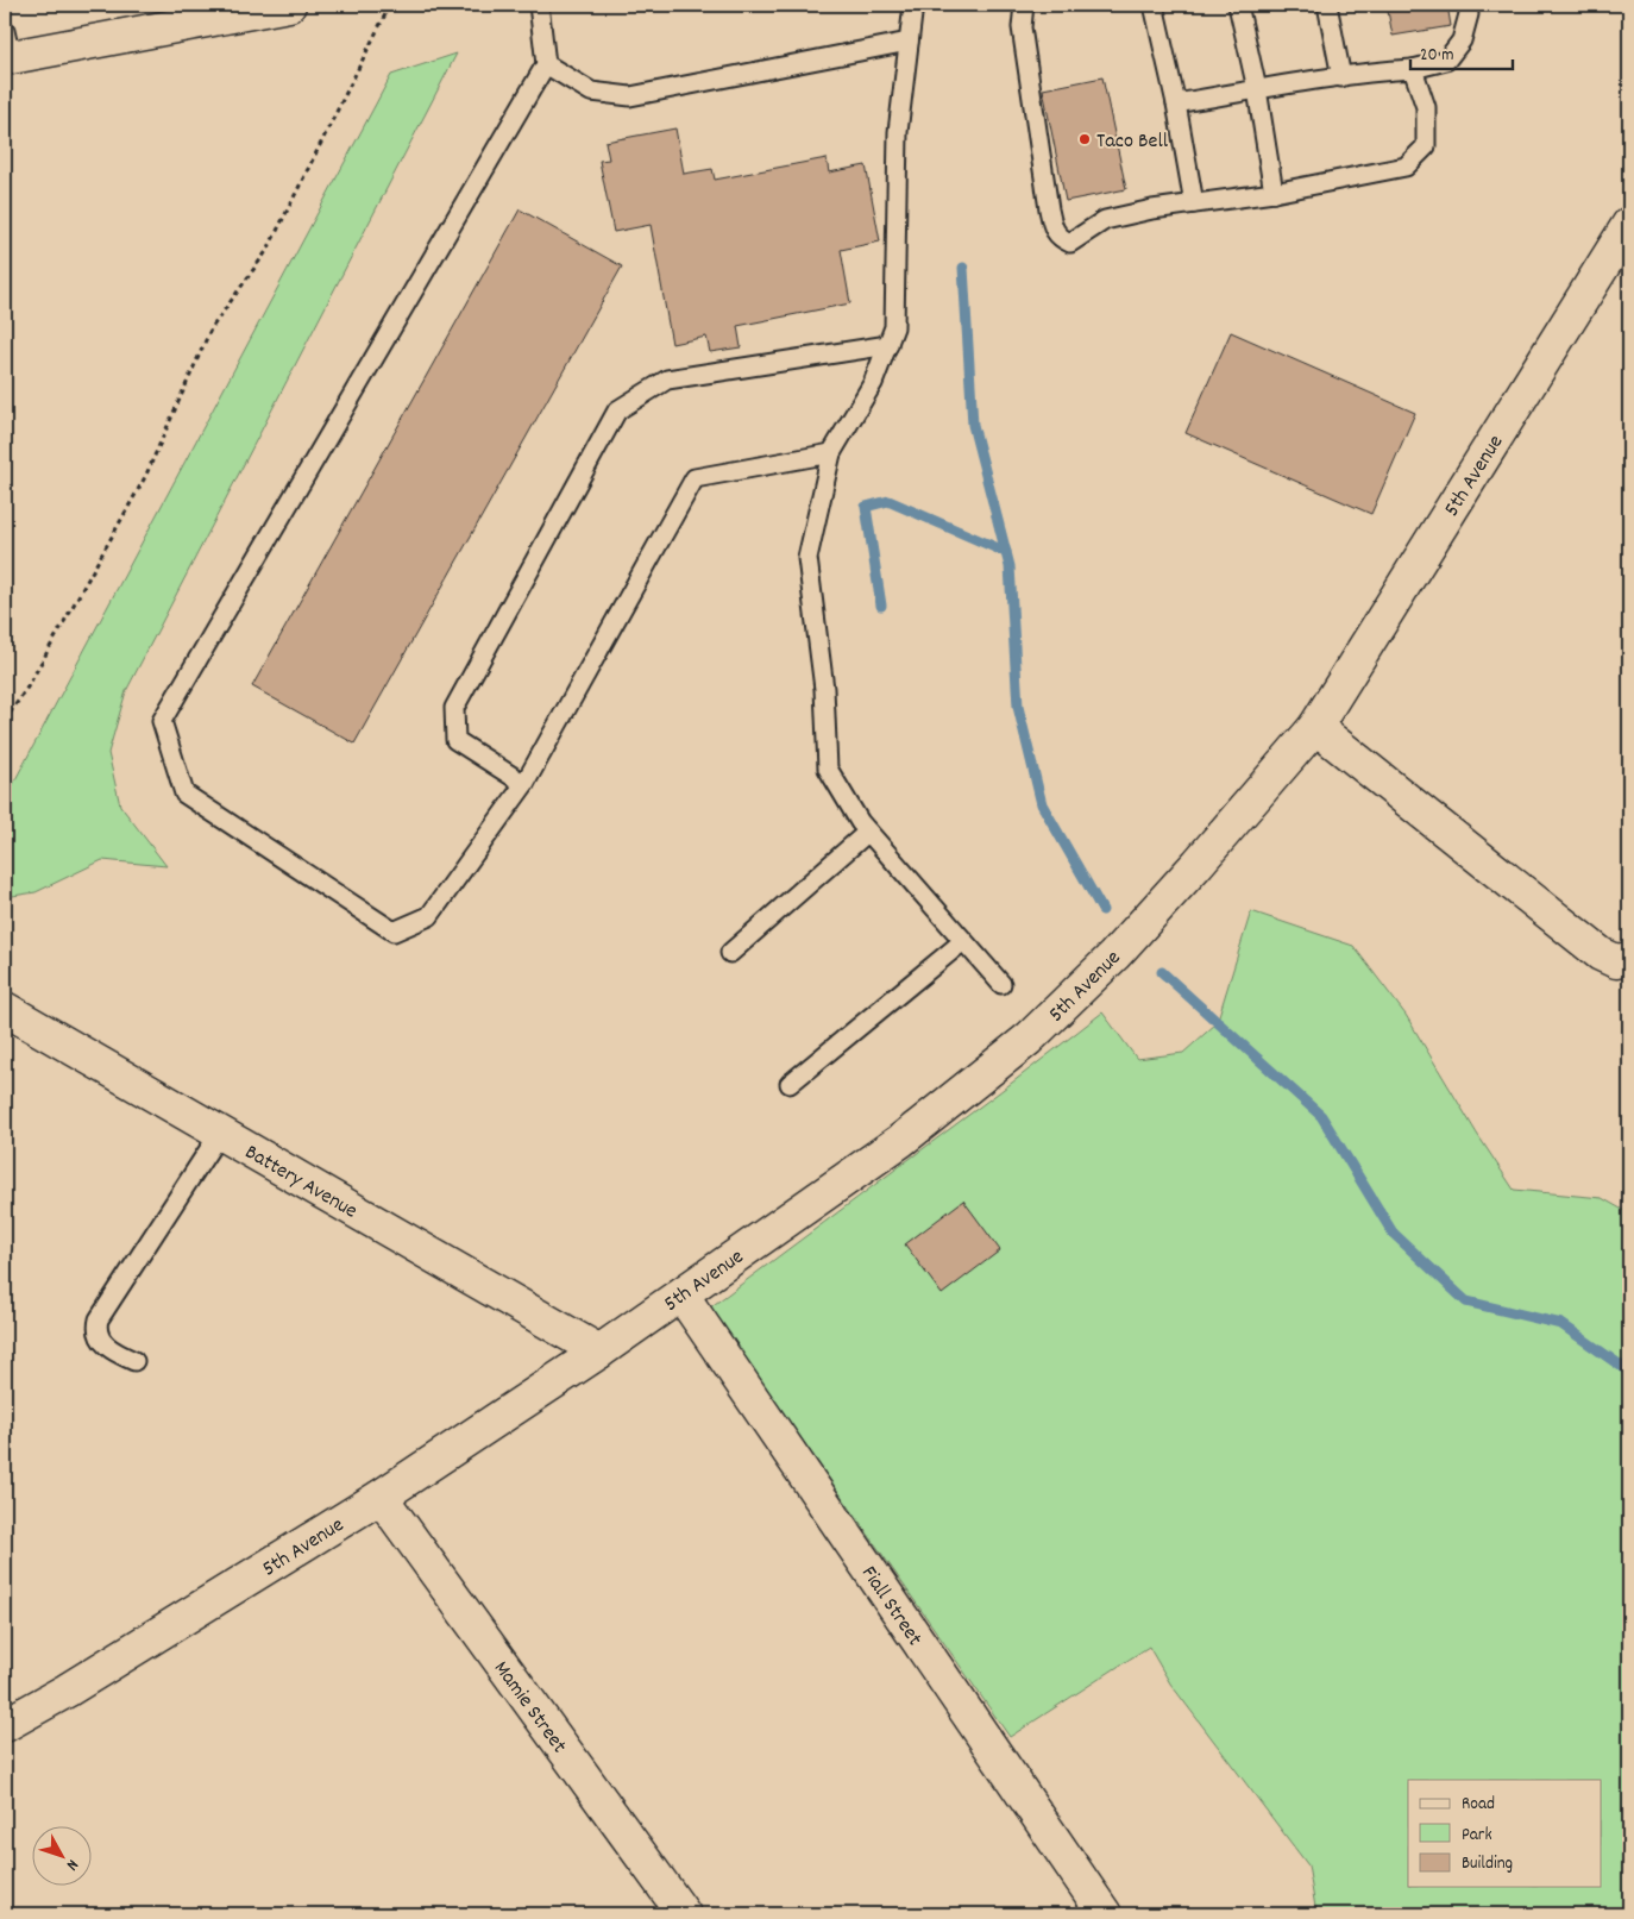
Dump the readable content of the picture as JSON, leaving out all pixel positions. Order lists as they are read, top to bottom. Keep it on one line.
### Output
{"streets":{"street":["5th Avenue","Battery Avenue","Fiall Street","Mamie Street"]},"crossings":[["5th Avenue","Battery Avenue"],["5th Avenue","Fiall Street"],["5th Avenue","Mamie Street"]],"places":["Taco Bell"],"legend":["Road","Park","Building"],"scale_bar":"20 m","north":"bottom right"}
